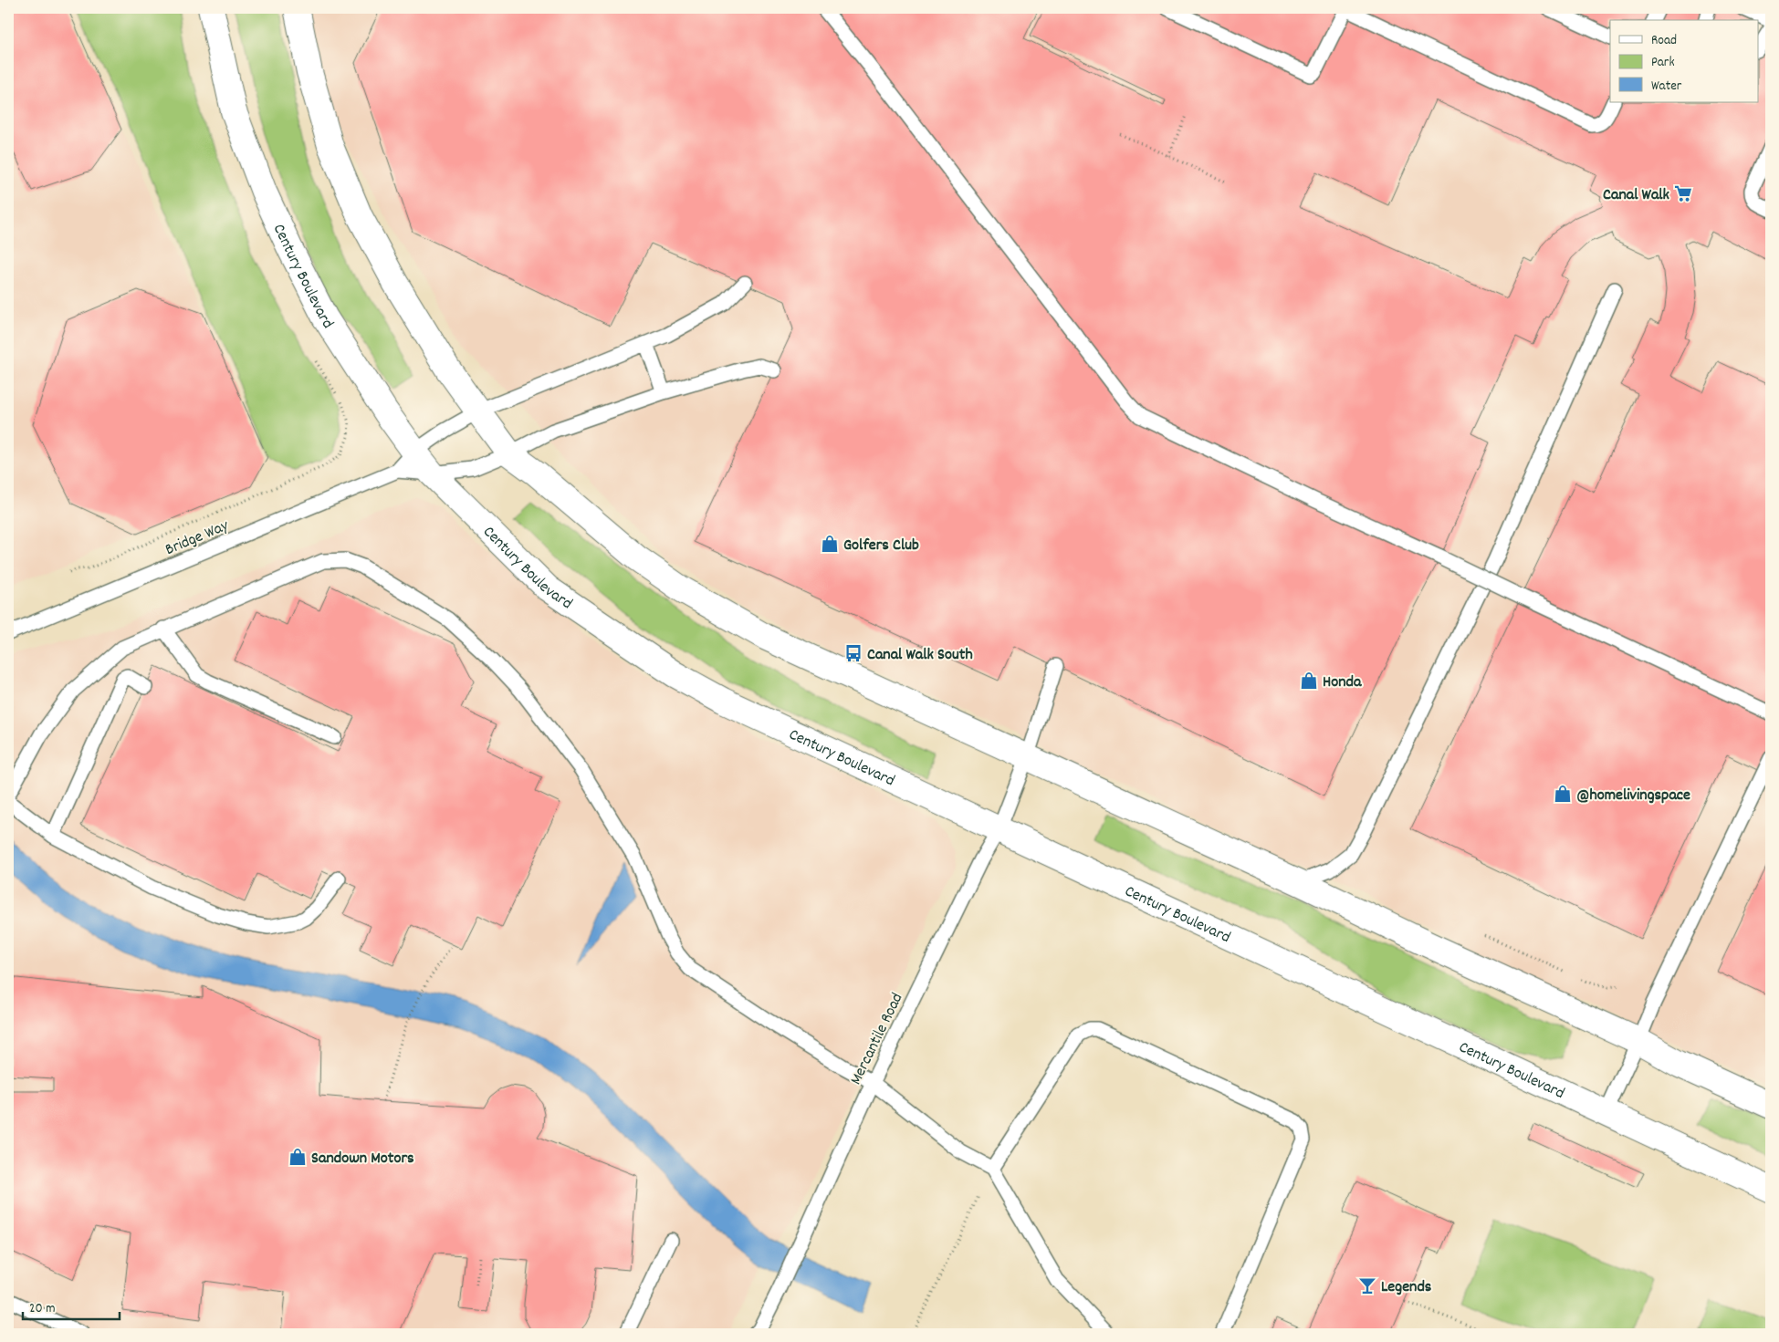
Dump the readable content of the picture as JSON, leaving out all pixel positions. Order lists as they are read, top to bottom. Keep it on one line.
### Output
{"streets":{"main road":["Century Boulevard"],"lane":["Bridge Way","Mercantile Road"]},"crossings":[["Century Boulevard","Mercantile Road"]],"places":{"supermarket":["Canal Walk"],"shop":["Golfers Club","Honda","@homelivingspace","Sandown Motors"],"bus stop":["Canal Walk South"],"bar":["Legends"]},"legend":["Road","Park","Water"],"scale_bar":"20 m"}
